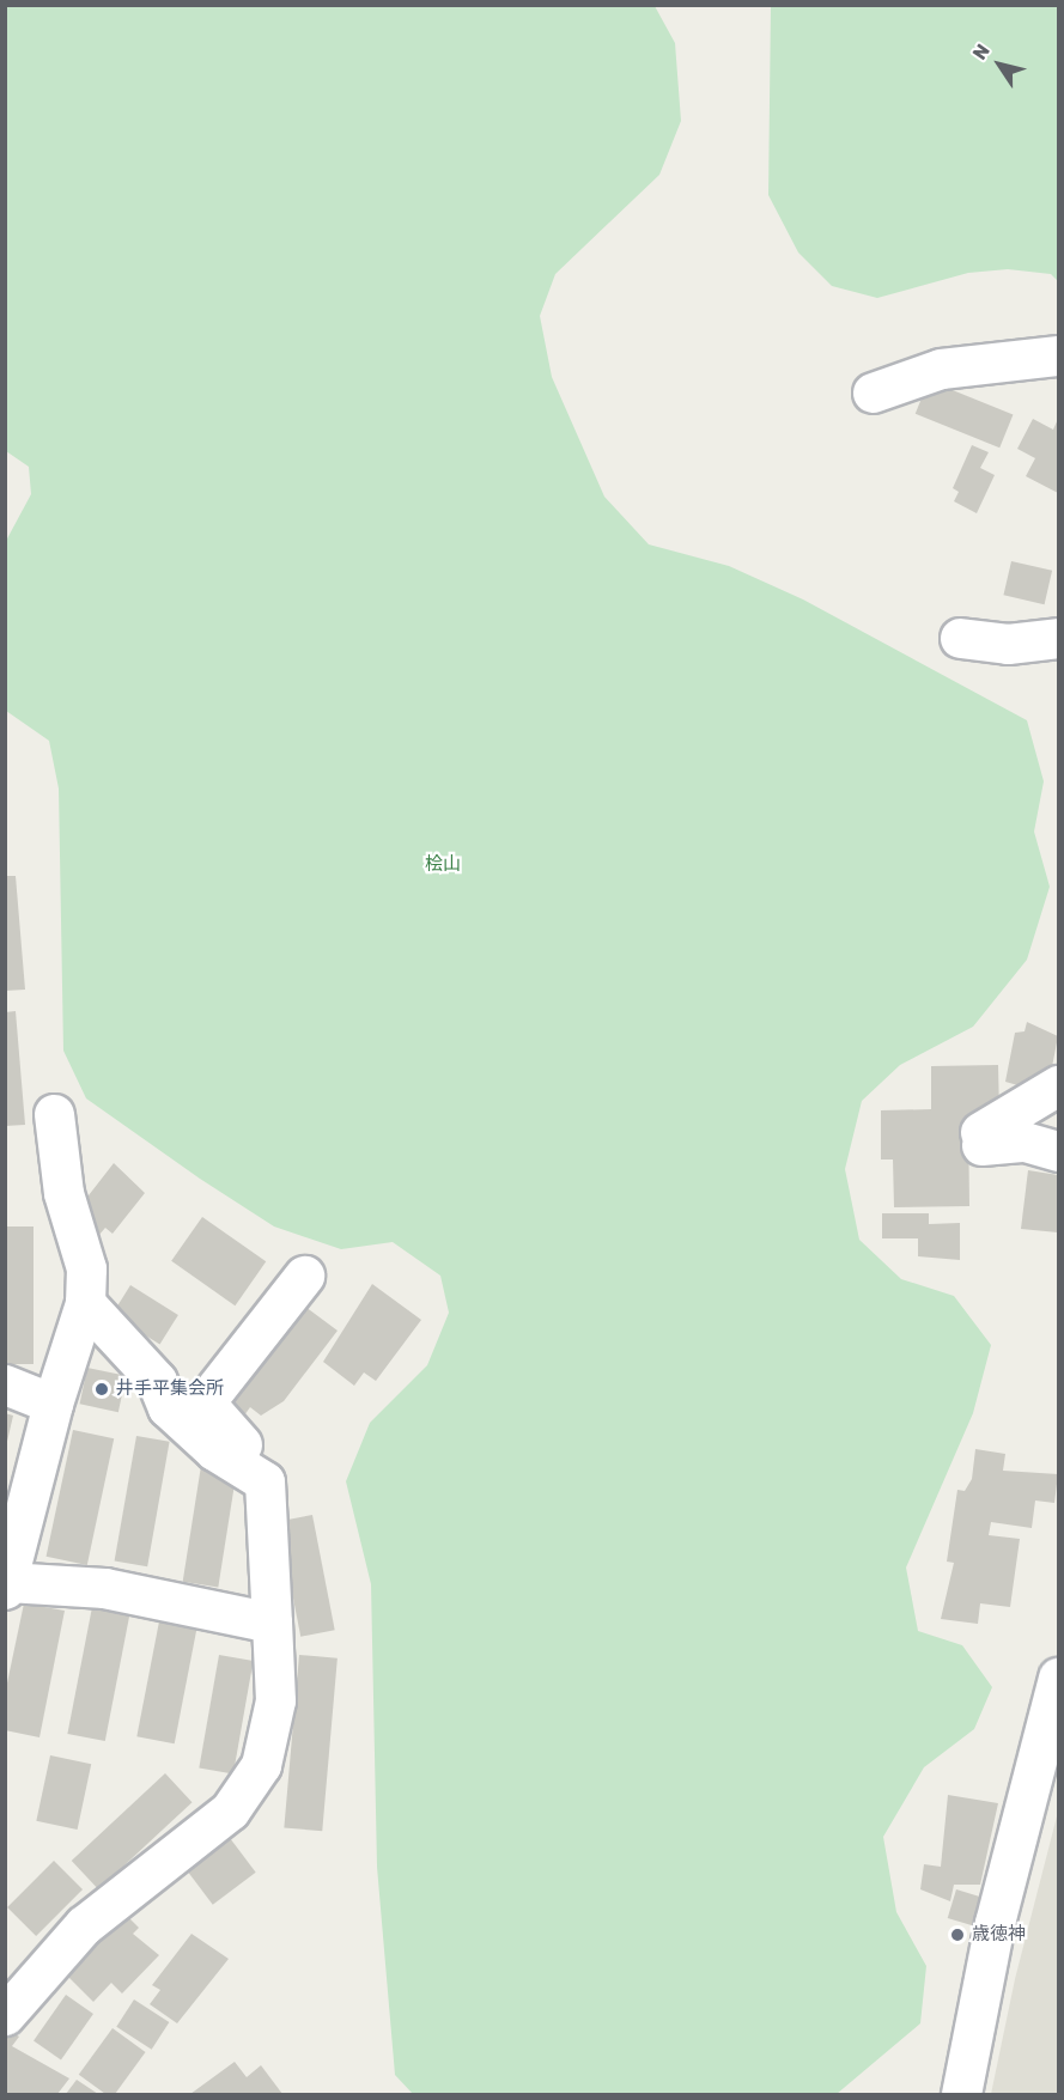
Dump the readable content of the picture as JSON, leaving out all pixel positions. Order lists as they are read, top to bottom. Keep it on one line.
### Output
{"parks":["桧山"],"places":["井手平集会所","歳徳神"],"north":"top left"}
